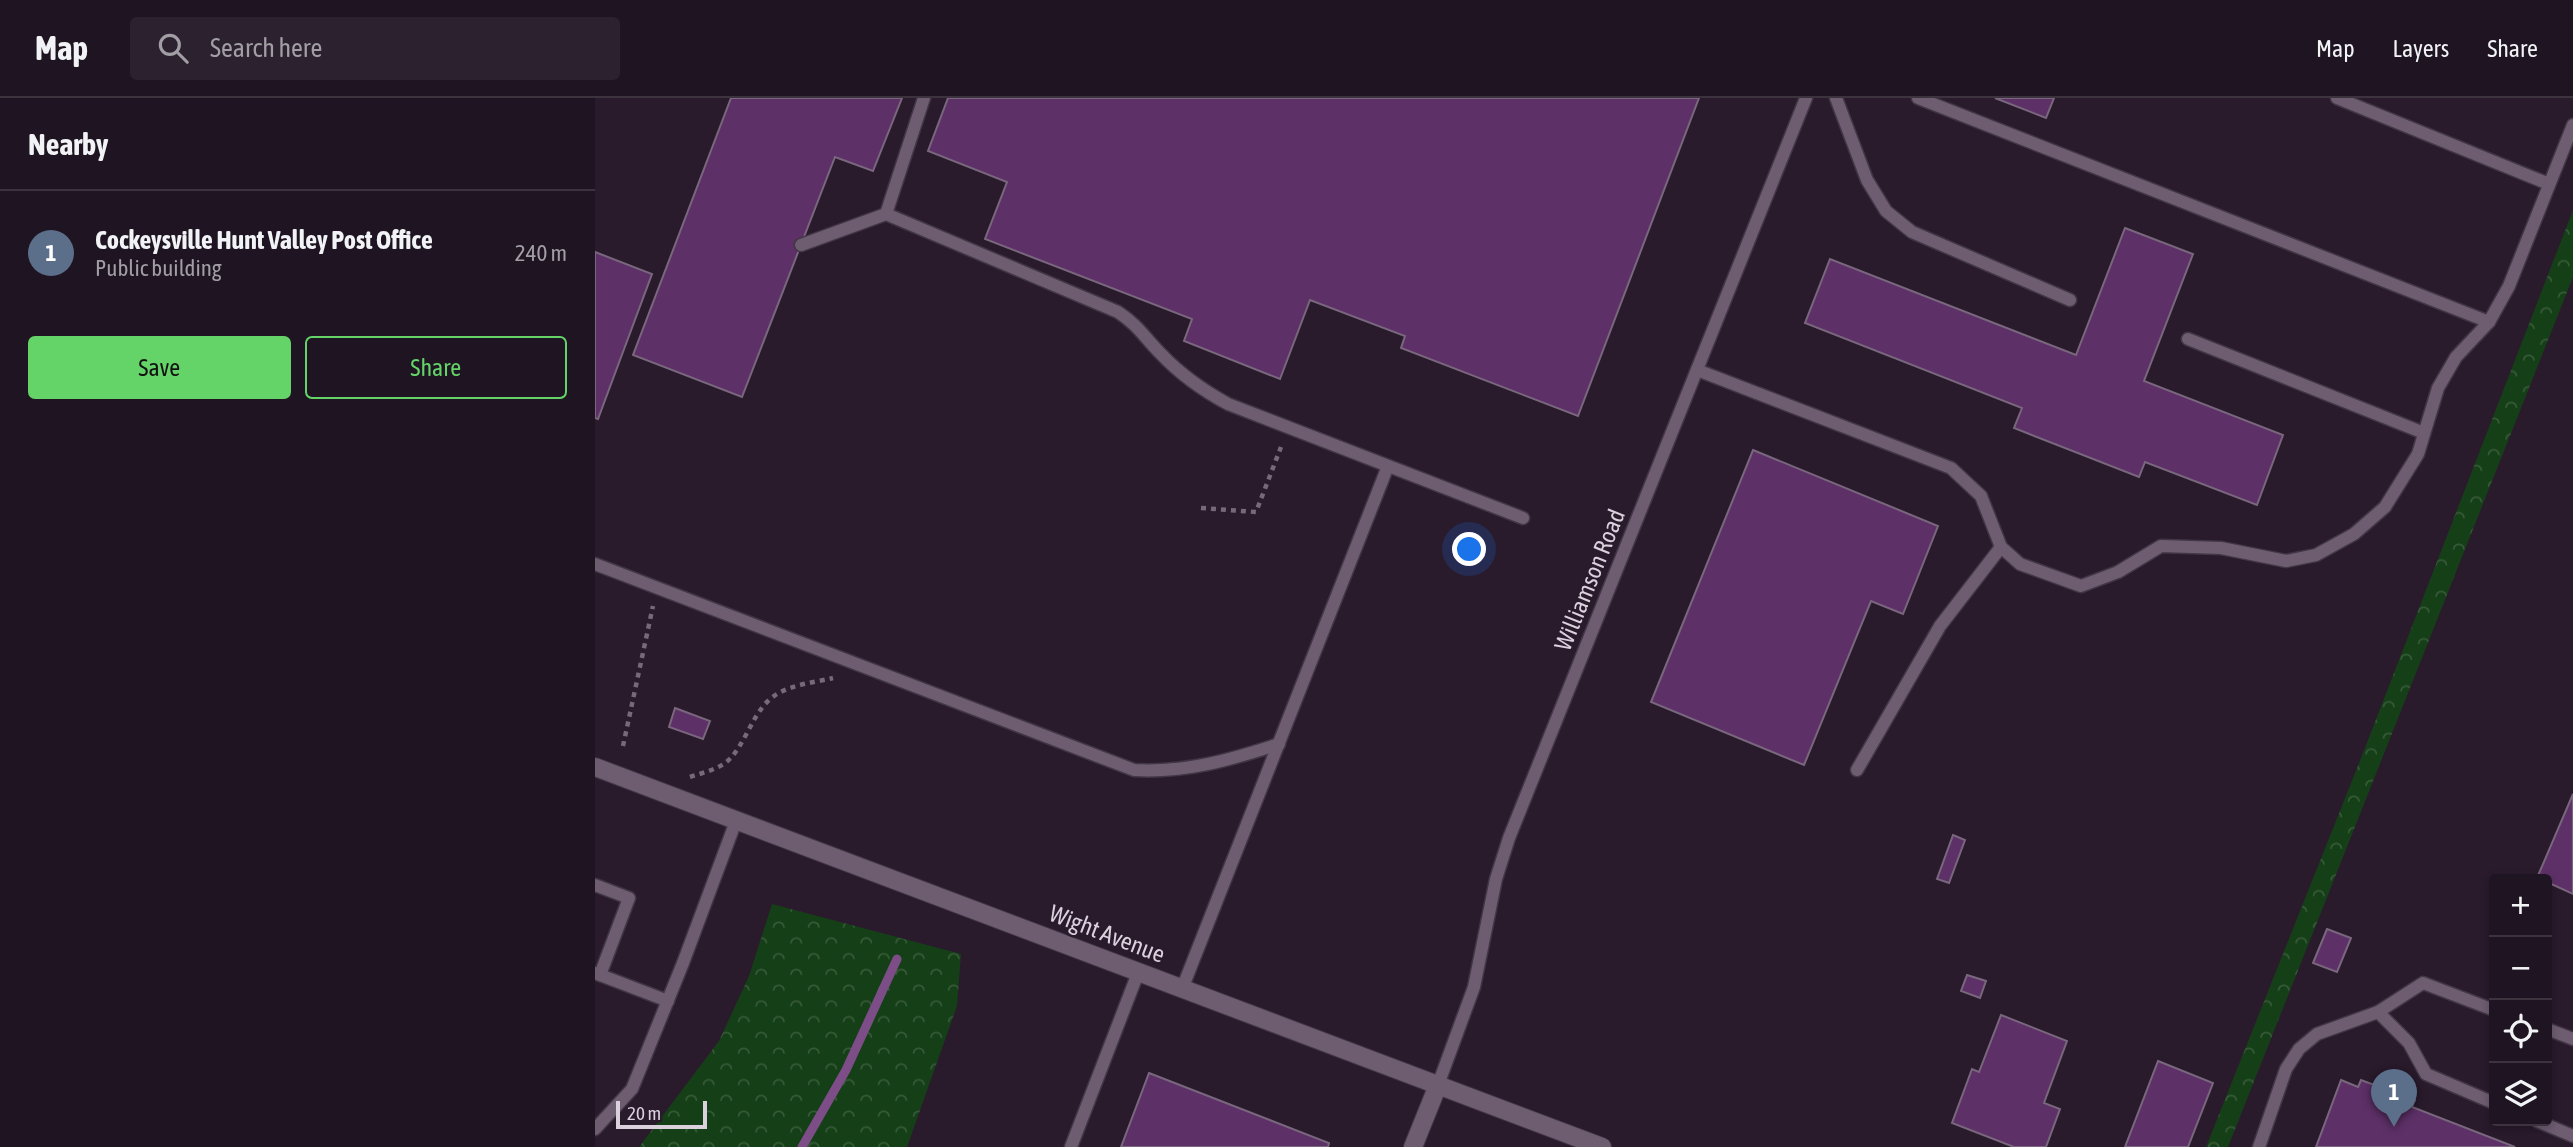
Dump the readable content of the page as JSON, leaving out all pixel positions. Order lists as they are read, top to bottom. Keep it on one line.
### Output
{"streets":{"street":["Wight Avenue"],"lane":["Williamson Road"]},"crossings":[["Williamson Road","Wight Avenue"]],"scale_bar":"20 m","page":{"header":"Map","search":"Search here","nav":["Map","Layers","Share"],"heading":"Nearby","list":[{"mark":"1","name":"Cockeysville Hunt Valley Post Office","note":"Public building","value":"240 m"}],"buttons":["Save","Share"],"map_buttons":["+","−"],"pins":"1","scale":"20 m"}}
